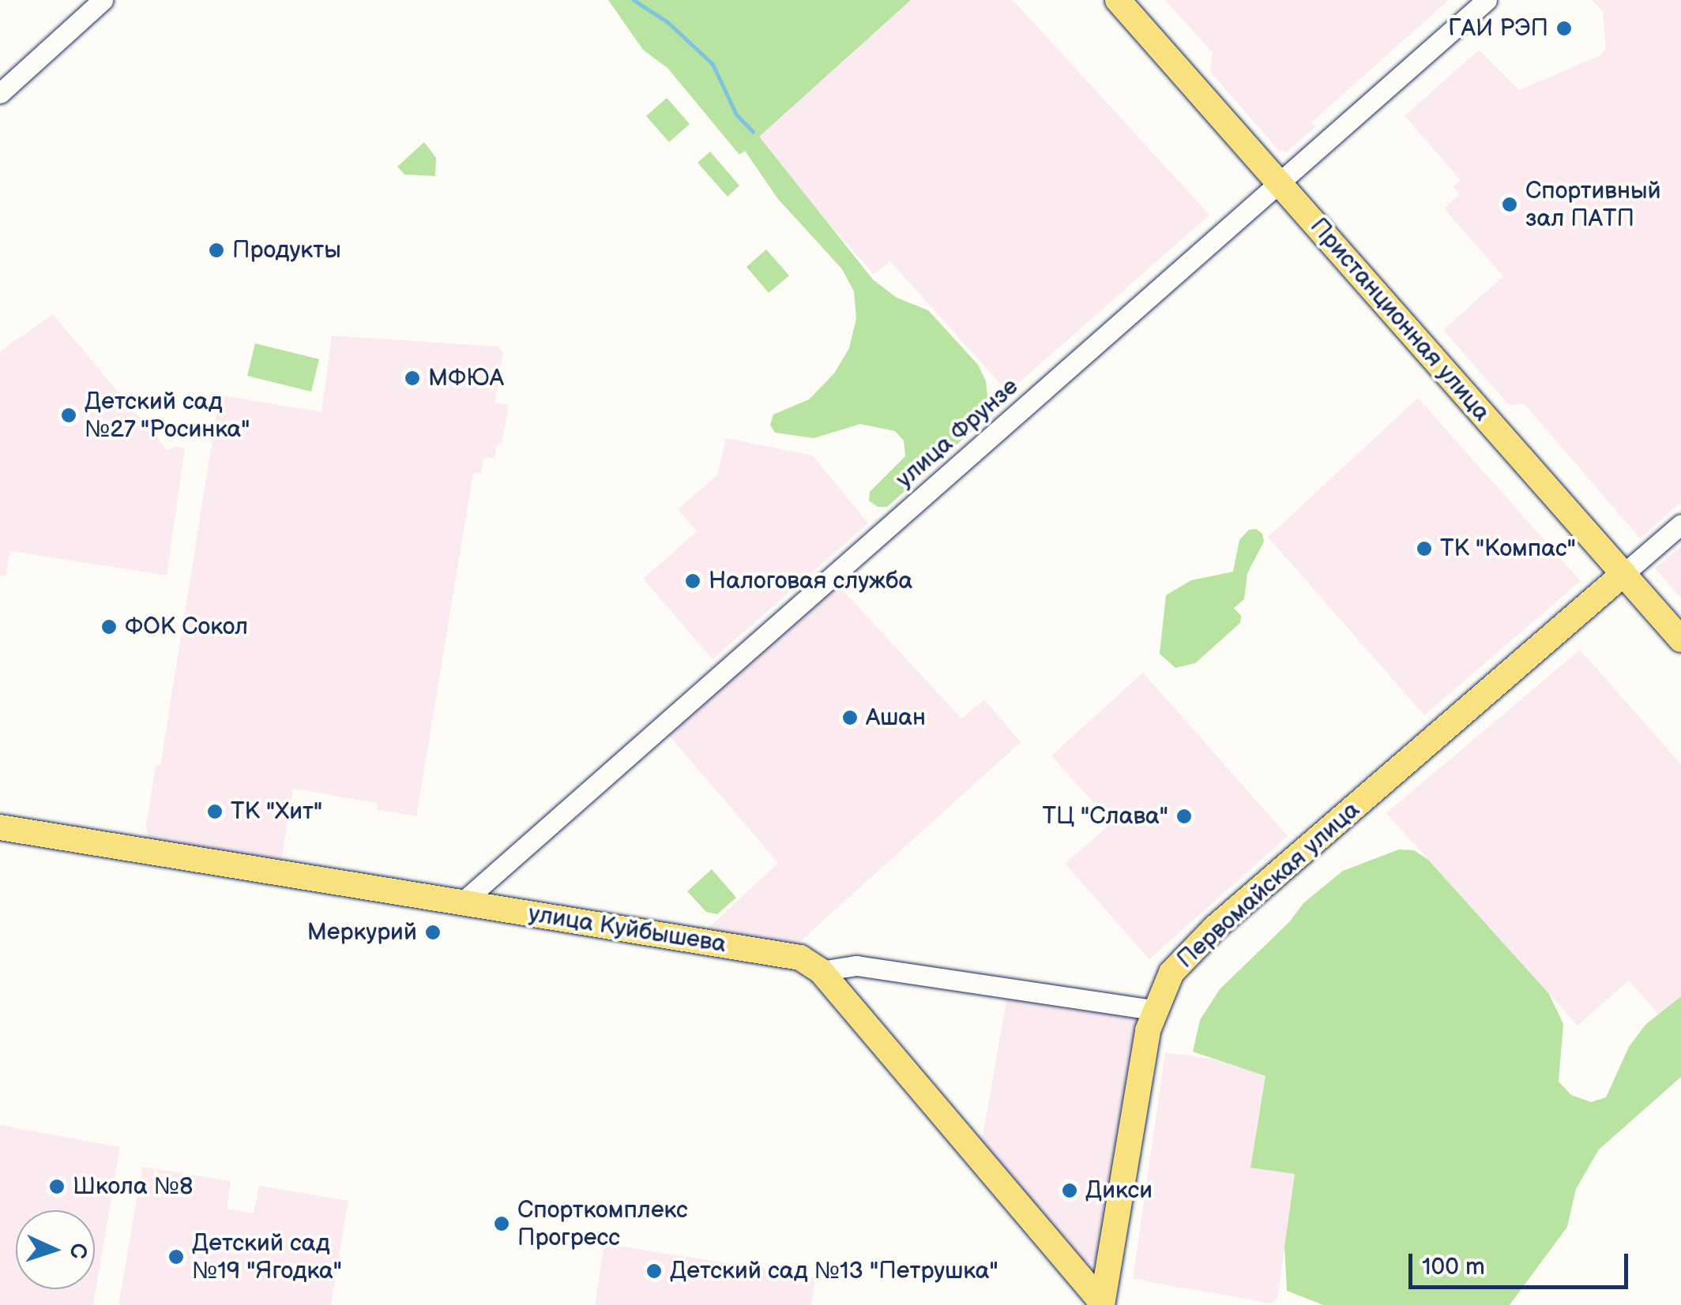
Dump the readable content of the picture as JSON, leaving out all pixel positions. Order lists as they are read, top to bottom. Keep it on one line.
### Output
{"streets":{"main road":["Пристанционная улица","Первомайская улица","улица Куйбышева"],"street":["улица Фрунзе"]},"crossings":[["Пристанционная улица","улица Фрунзе"],["Пристанционная улица","Первомайская улица"],["улица Фрунзе","улица Куйбышева"],["Первомайская улица","улица Куйбышева"]],"places":["ГАИ РЭП","Спортивный зал ПАТП","Продукты","МФЮА","Детский сад №27 \"Росинка\"","ТК \"Компас\"","Налоговая служба","ФОК Сокол","Ашан","ТК \"Хит\"","ТЦ \"Слава\"","Меркурий","Школа №8","Дикси","Спорткомплекс Прогресс","Детский сад №19 \"Ягодка\"","Детский сад №13 \"Петрушка\""],"scale_bar":"100 m","north":"right"}
